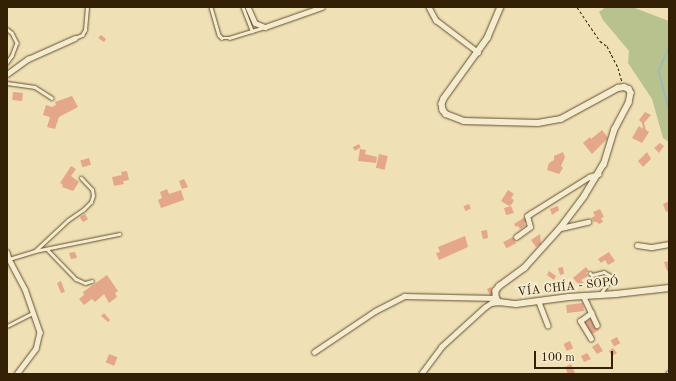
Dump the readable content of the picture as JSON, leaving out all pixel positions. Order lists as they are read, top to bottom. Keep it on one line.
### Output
{"streets":{"street":["VÍA CHÍA - SOPÓ"]},"scale_bar":"100 m"}
